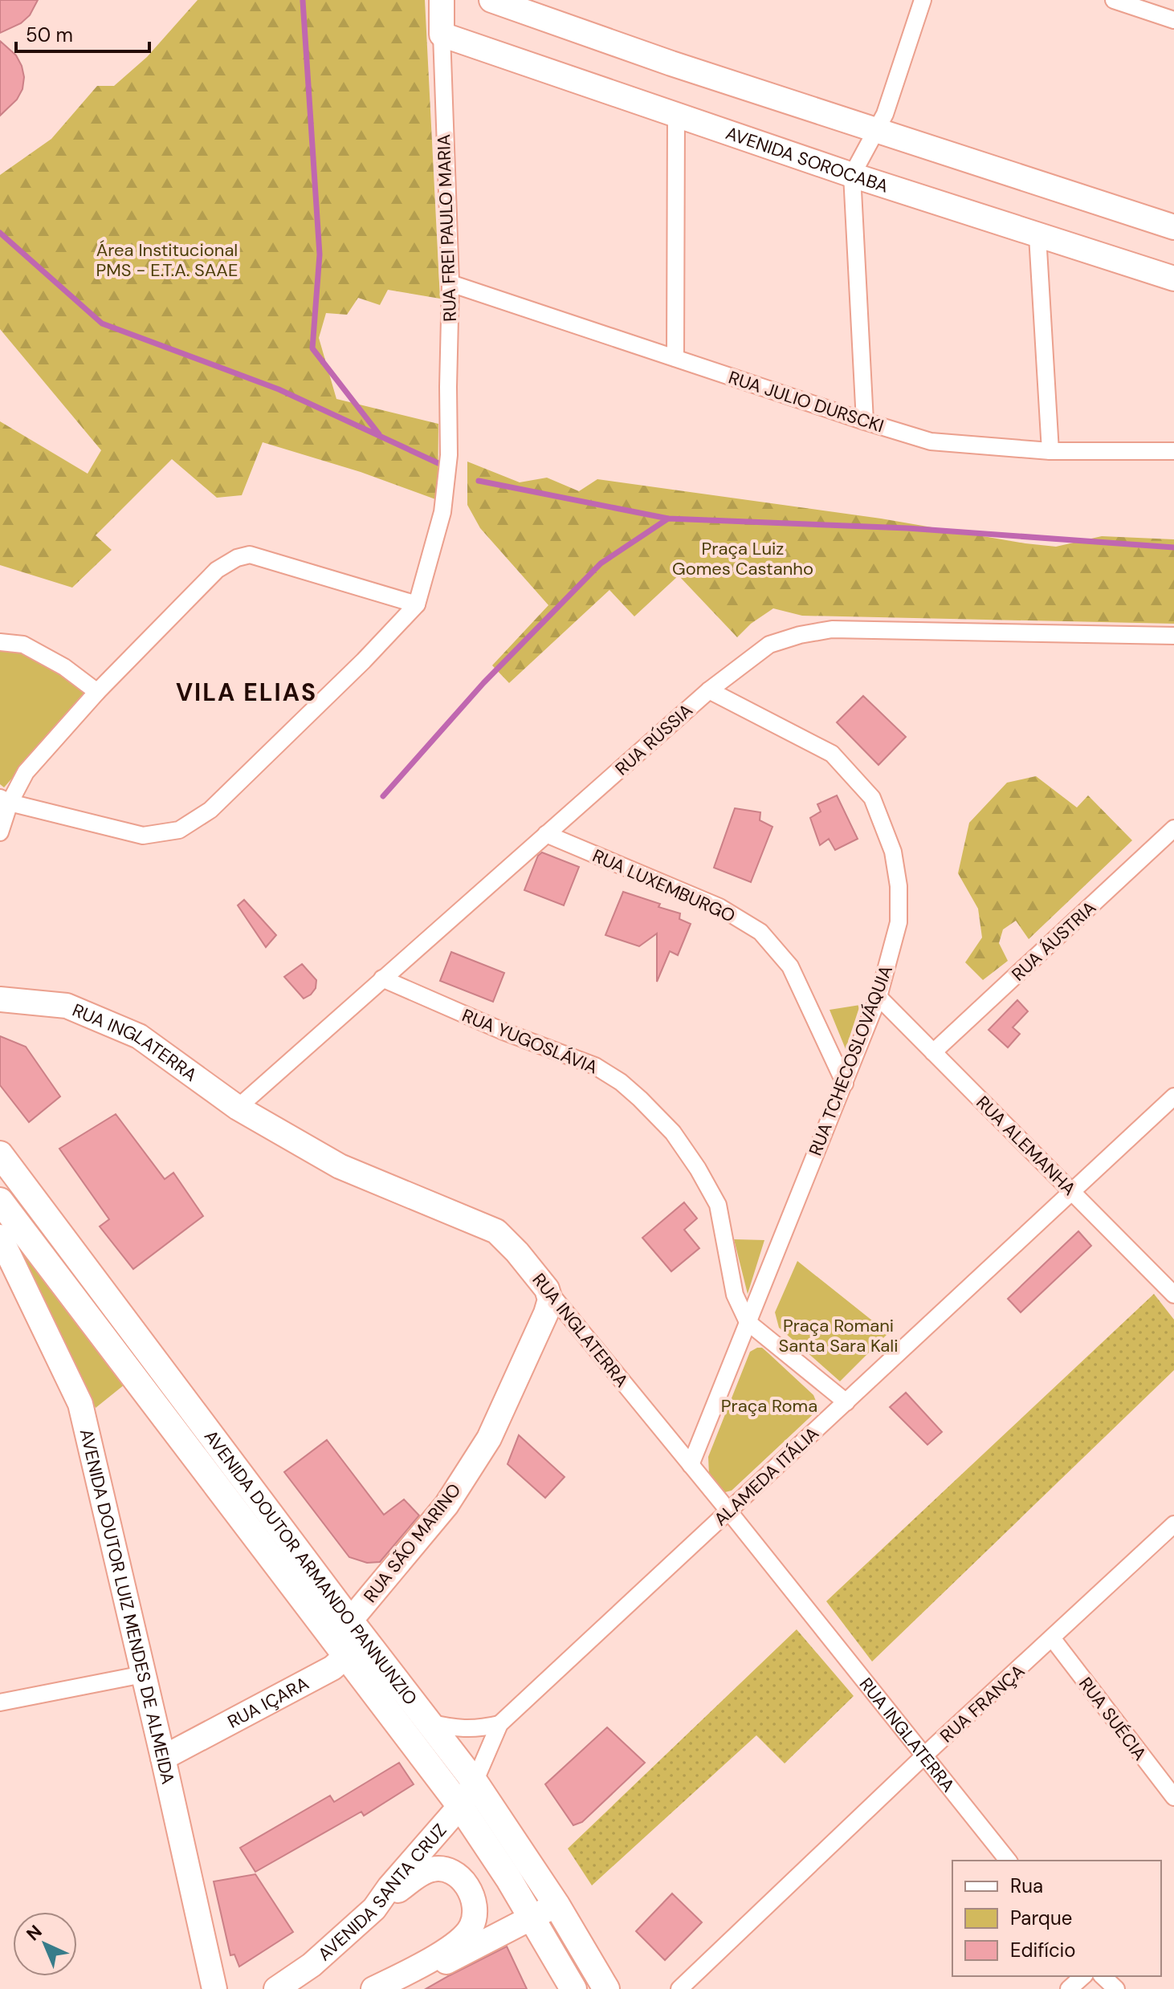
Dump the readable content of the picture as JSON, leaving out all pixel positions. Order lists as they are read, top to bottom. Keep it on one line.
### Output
{"streets":{"main road":["AVENIDA DOUTOR ARMANDO PANNUNZIO"],"street":["AVENIDA SOROCABA","RUA FREI PAULO MARIA","RUA JULIO DURSCKI","RUA RÚSSIA","RUA LUXEMBURGO","RUA ÁUSTRIA","RUA YUGOSLÁVIA","RUA INGLATERRA","RUA TCHECOSLOVÁQUIA","RUA ALEMANHA","ALAMEDA ITÁLIA","RUA SÃO MARINO","AVENIDA DOUTOR LUIZ MENDES DE ALMEIDA","RUA IÇARA","RUA FRANÇA","RUA SUÉCIA","AVENIDA SANTA CRUZ"]},"crossings":[["AVENIDA SOROCABA","RUA FREI PAULO MARIA"],["RUA FREI PAULO MARIA","RUA JULIO DURSCKI"],["RUA RÚSSIA","RUA LUXEMBURGO"],["RUA RÚSSIA","RUA YUGOSLÁVIA"],["RUA RÚSSIA","RUA INGLATERRA"],["RUA RÚSSIA","RUA TCHECOSLOVÁQUIA"],["RUA LUXEMBURGO","RUA TCHECOSLOVÁQUIA"],["RUA ÁUSTRIA","RUA ALEMANHA"],["RUA YUGOSLÁVIA","RUA TCHECOSLOVÁQUIA"],["RUA YUGOSLÁVIA","ALAMEDA ITÁLIA"],["RUA INGLATERRA","RUA TCHECOSLOVÁQUIA"],["RUA INGLATERRA","ALAMEDA ITÁLIA"],["RUA INGLATERRA","RUA SÃO MARINO"],["RUA INGLATERRA","RUA FRANÇA"],["RUA TCHECOSLOVÁQUIA","RUA ALEMANHA"],["RUA ALEMANHA","ALAMEDA ITÁLIA"],["ALAMEDA ITÁLIA","AVENIDA DOUTOR ARMANDO PANNUNZIO"],["ALAMEDA ITÁLIA","AVENIDA SANTA CRUZ"],["RUA SÃO MARINO","AVENIDA DOUTOR ARMANDO PANNUNZIO"],["RUA SÃO MARINO","RUA IÇARA"],["AVENIDA DOUTOR ARMANDO PANNUNZIO","RUA IÇARA"],["AVENIDA DOUTOR ARMANDO PANNUNZIO","AVENIDA SANTA CRUZ"],["AVENIDA DOUTOR LUIZ MENDES DE ALMEIDA","RUA IÇARA"],["RUA FRANÇA","RUA SUÉCIA"]],"districts":["VILA ELIAS"],"parks":["Área Institucional PMS - E.T.A. SAAE","Praça Luiz Gomes Castanho","Praça Romani Santa Sara Kali","Praça Roma"],"legend":["Rua","Parque","Edifício"],"scale_bar":"50 m","north":"top left"}
